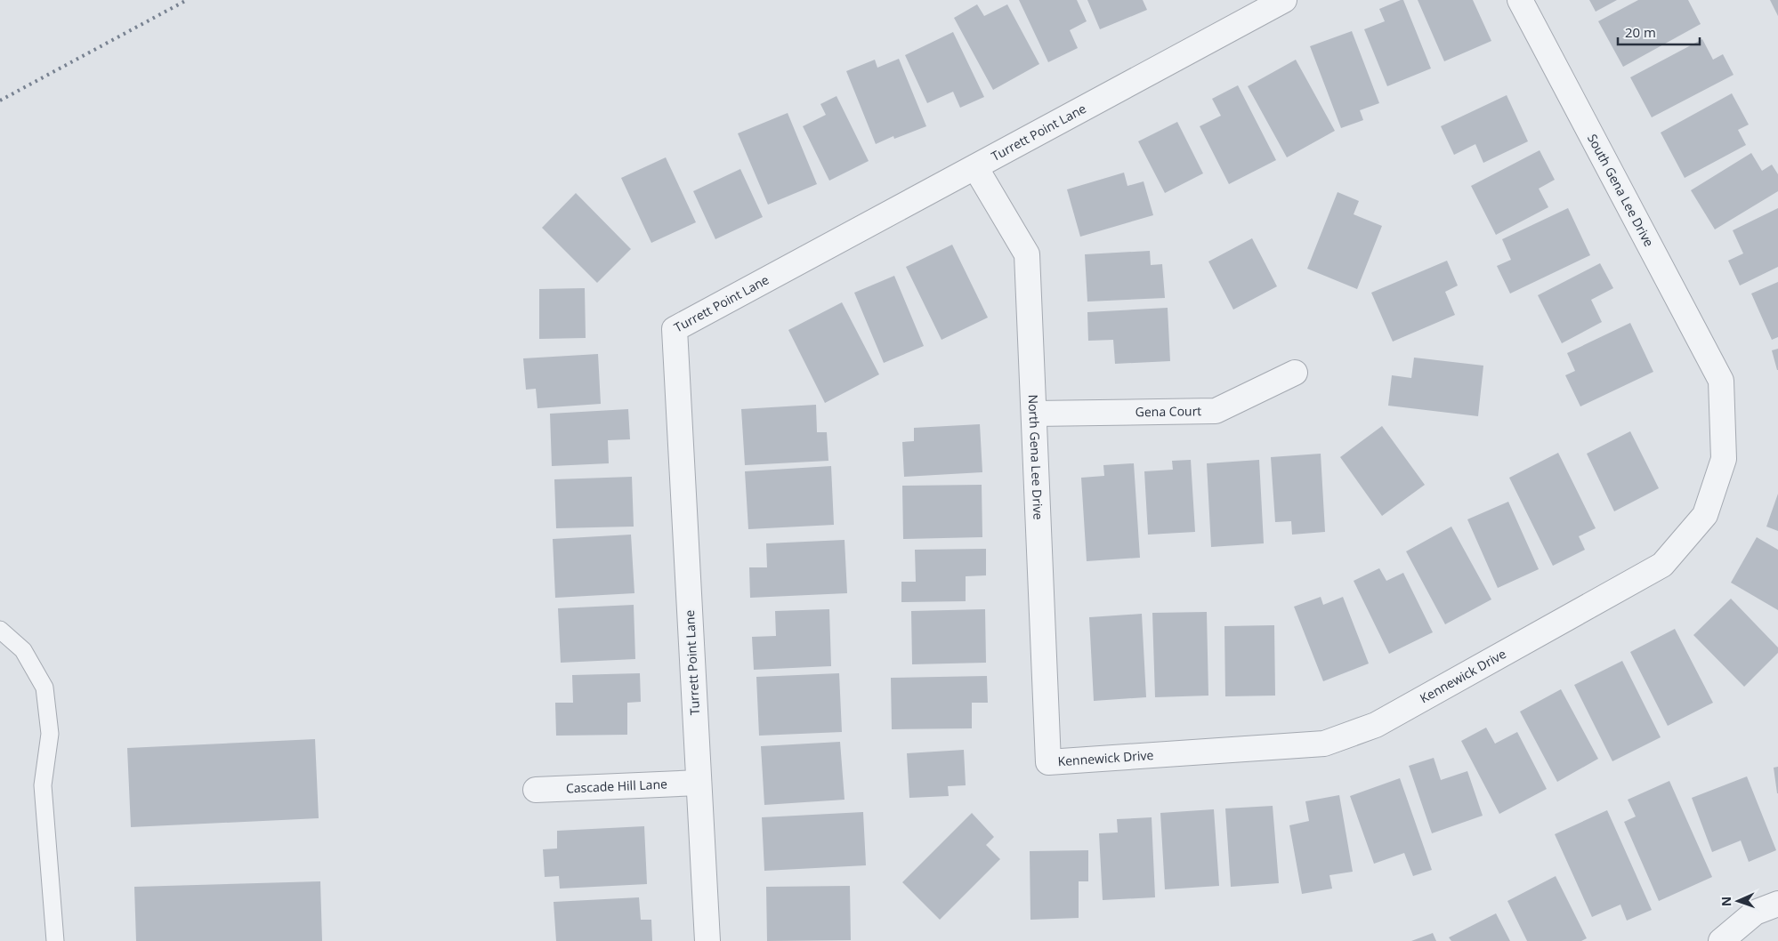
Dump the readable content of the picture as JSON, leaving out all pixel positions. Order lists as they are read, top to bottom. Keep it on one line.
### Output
{"streets":{"street":["Turrett Point Lane","South Gena Lee Drive","Gena Court","North Gena Lee Drive","Kennewick Drive","Cascade Hill Lane"]},"crossings":[["Turrett Point Lane","North Gena Lee Drive"],["Turrett Point Lane","Cascade Hill Lane"],["South Gena Lee Drive","Kennewick Drive"],["Gena Court","North Gena Lee Drive"],["North Gena Lee Drive","Kennewick Drive"]],"scale_bar":"20 m","north":"left"}
